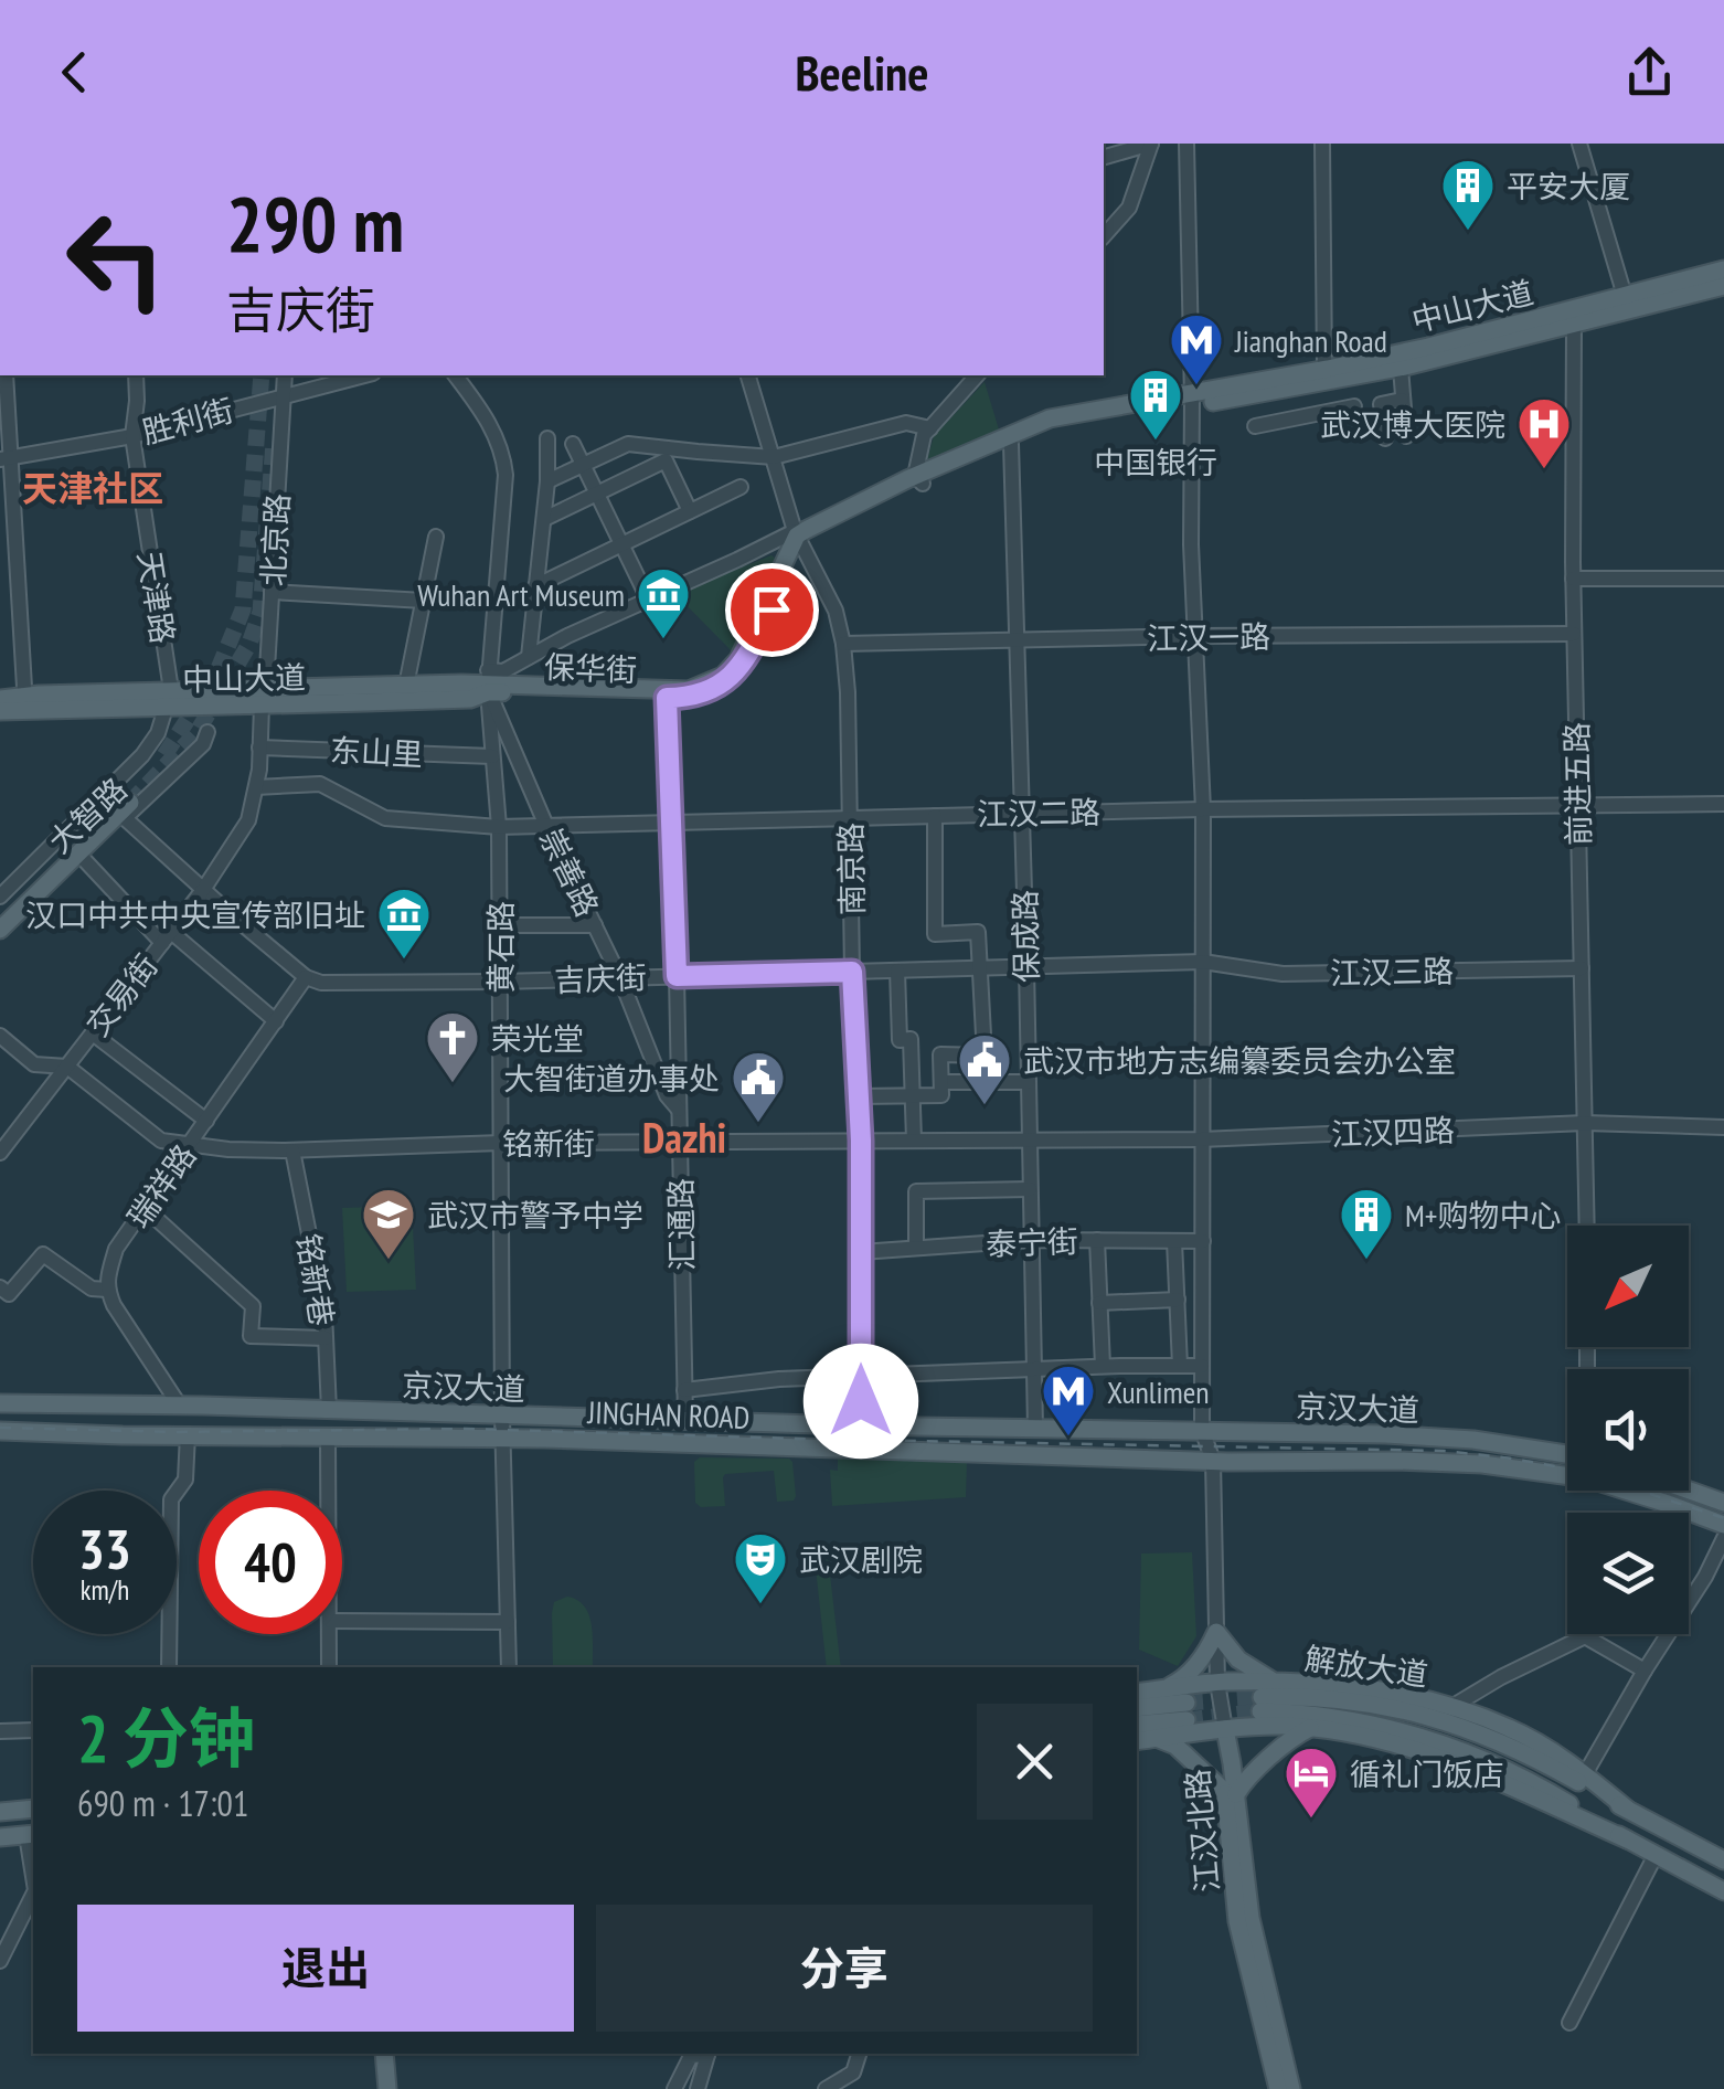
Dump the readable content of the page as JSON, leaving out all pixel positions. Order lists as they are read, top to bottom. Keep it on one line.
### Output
{"streets":{"main road":["中山大道","保华街","大智路","京汉大道","JINGHAN ROAD","解放大道","江汉北路"],"street":["胜利街","北京路","天津路","江汉一路","东山里","前进五路","江汉二路","南京路","崇善路","保成路","黄石路","江汉三路","吉庆街","交易街","江汉四路","铭新街","瑞祥路","汇通路","泰宁街","铭新巷"]},"crossings":[["中山大道","北京路"],["中山大道","天津路"],["中山大道","保华街"],["中山大道","前进五路"],["中山大道","大智路"],["中山大道","南京路"],["中山大道","崇善路"],["中山大道","保成路"],["中山大道","黄石路"],["中山大道","交易街"],["胜利街","北京路"],["胜利街","天津路"],["北京路","交易街"],["天津路","大智路"],["江汉一路","前进五路"],["江汉一路","南京路"],["江汉一路","保成路"],["保华街","南京路"],["保华街","崇善路"],["保华街","黄石路"],["保华街","汇通路"],["东山里","黄石路"],["东山里","交易街"],["前进五路","江汉二路"],["前进五路","江汉三路"],["前进五路","江汉四路"],["江汉二路","南京路"],["江汉二路","崇善路"],["江汉二路","保成路"],["江汉二路","黄石路"],["江汉二路","交易街"],["江汉二路","汇通路"],["南京路","吉庆街"],["南京路","铭新街"],["南京路","泰宁街"],["南京路","京汉大道"],["南京路","JINGHAN ROAD"],["崇善路","黄石路"],["崇善路","吉庆街"],["崇善路","汇通路"],["保成路","吉庆街"],["保成路","铭新街"],["保成路","泰宁街"],["保成路","京汉大道"],["黄石路","吉庆街"],["黄石路","铭新街"],["黄石路","京汉大道"],["黄石路","JINGHAN ROAD"],["江汉三路","吉庆街"],["吉庆街","瑞祥路"],["吉庆街","汇通路"],["交易街","铭新街"],["江汉四路","铭新街"],["铭新街","瑞祥路"],["铭新街","汇通路"],["铭新街","铭新巷"],["汇通路","京汉大道"],["铭新巷","京汉大道"],["解放大道","江汉北路"]],"districts":["天津社区","Dazhi"],"places":{"building":["平安大厦","中国银行","M+购物中心"],"metro station":["Jianghan Road","Xunlimen"],"hospital":["武汉博大医院"],"museum":["Wuhan Art Museum","汉口中共中央宣传部旧址"],"church":["荣光堂"],"public building":["武汉市地方志编纂委员会办公室","大智街道办事处"],"school or university":["武汉市警予中学"],"theatre":["武汉剧院"],"hotel":["循礼门饭店"]},"north":"bottom left","page":{"header":"Beeline","turn":["290 m","吉庆街"],"speed":"33 km/h","limit":"40","heading":["2 分钟","690 m · 17:01"],"buttons":["退出","分享"]}}
